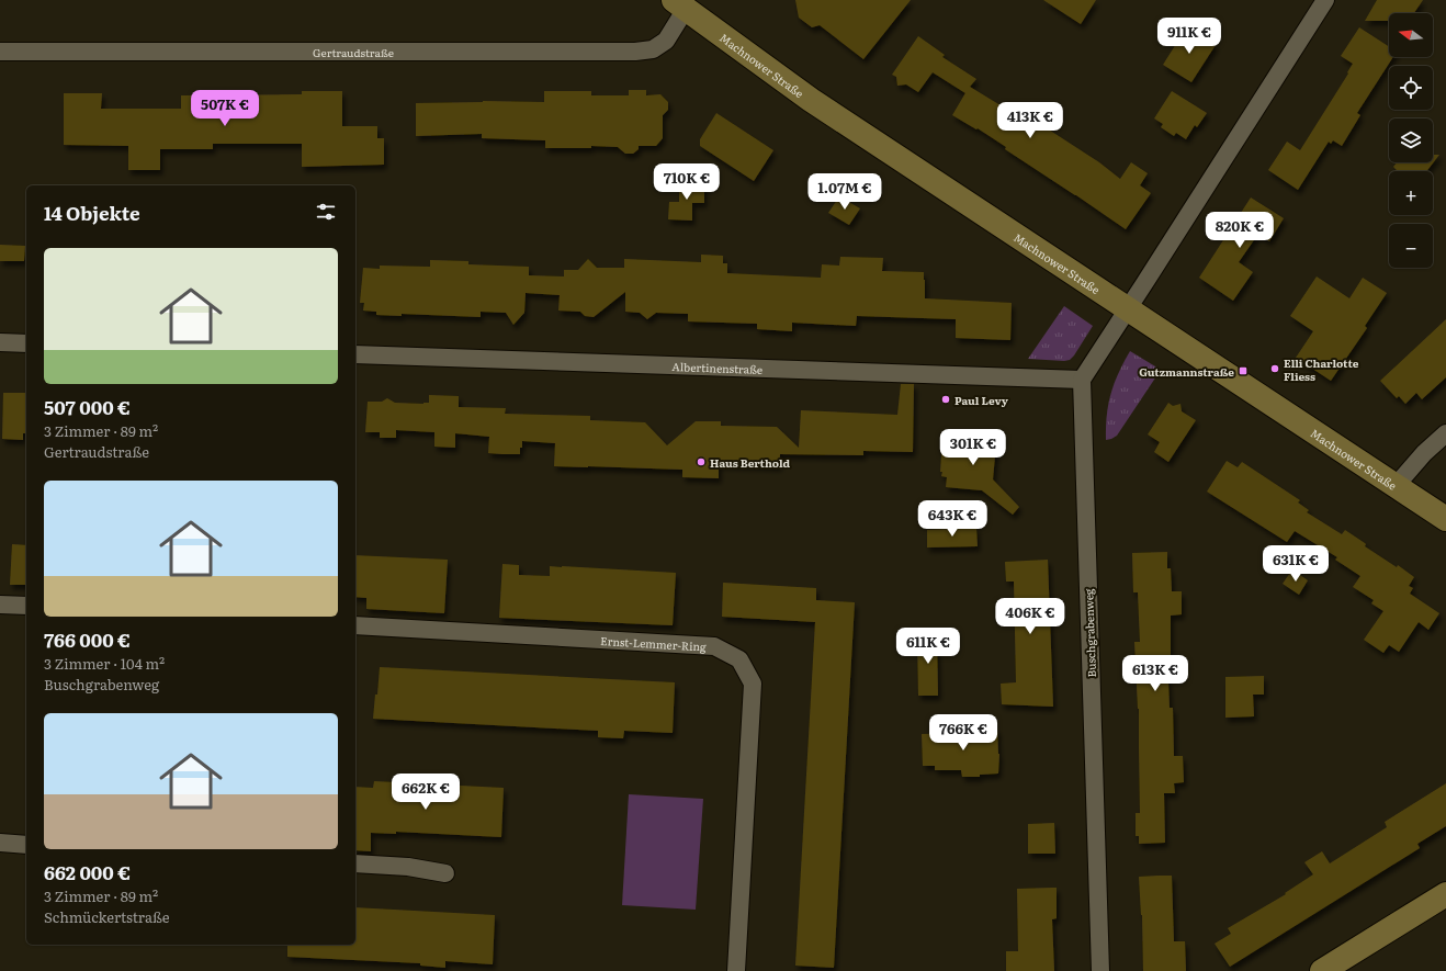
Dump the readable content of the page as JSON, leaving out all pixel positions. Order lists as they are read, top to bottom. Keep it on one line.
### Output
{"streets":{"main road":["Machnower Straße"],"street":["Gertraudstraße","Albertinenstraße","Buschgrabenweg","Ernst-Lemmer-Ring"]},"crossings":[["Gertraudstraße","Machnower Straße"],["Albertinenstraße","Buschgrabenweg"]],"places":{"other":["Elli Charlotte Fliess","Paul Levy","Haus Berthold"],"transit":["Gutzmannstraße"]},"north":"left","page":{"map_buttons":["+","−"],"price":["911K €","507K €","413K €","710K €","1.07M €","820K €","301K €","643K €","631K €","406K €","611K €","613K €","766K €","662K €"],"heading":"14 Objekte","list":[{"name":"507 000 €","note":"3 Zimmer · 89 m² · Gertraudstraße"},{"name":"766 000 €","note":"3 Zimmer · 104 m² · Buschgrabenweg"},{"name":"662 000 €","note":"3 Zimmer · 89 m² · Schmückertstraße"}]}}
